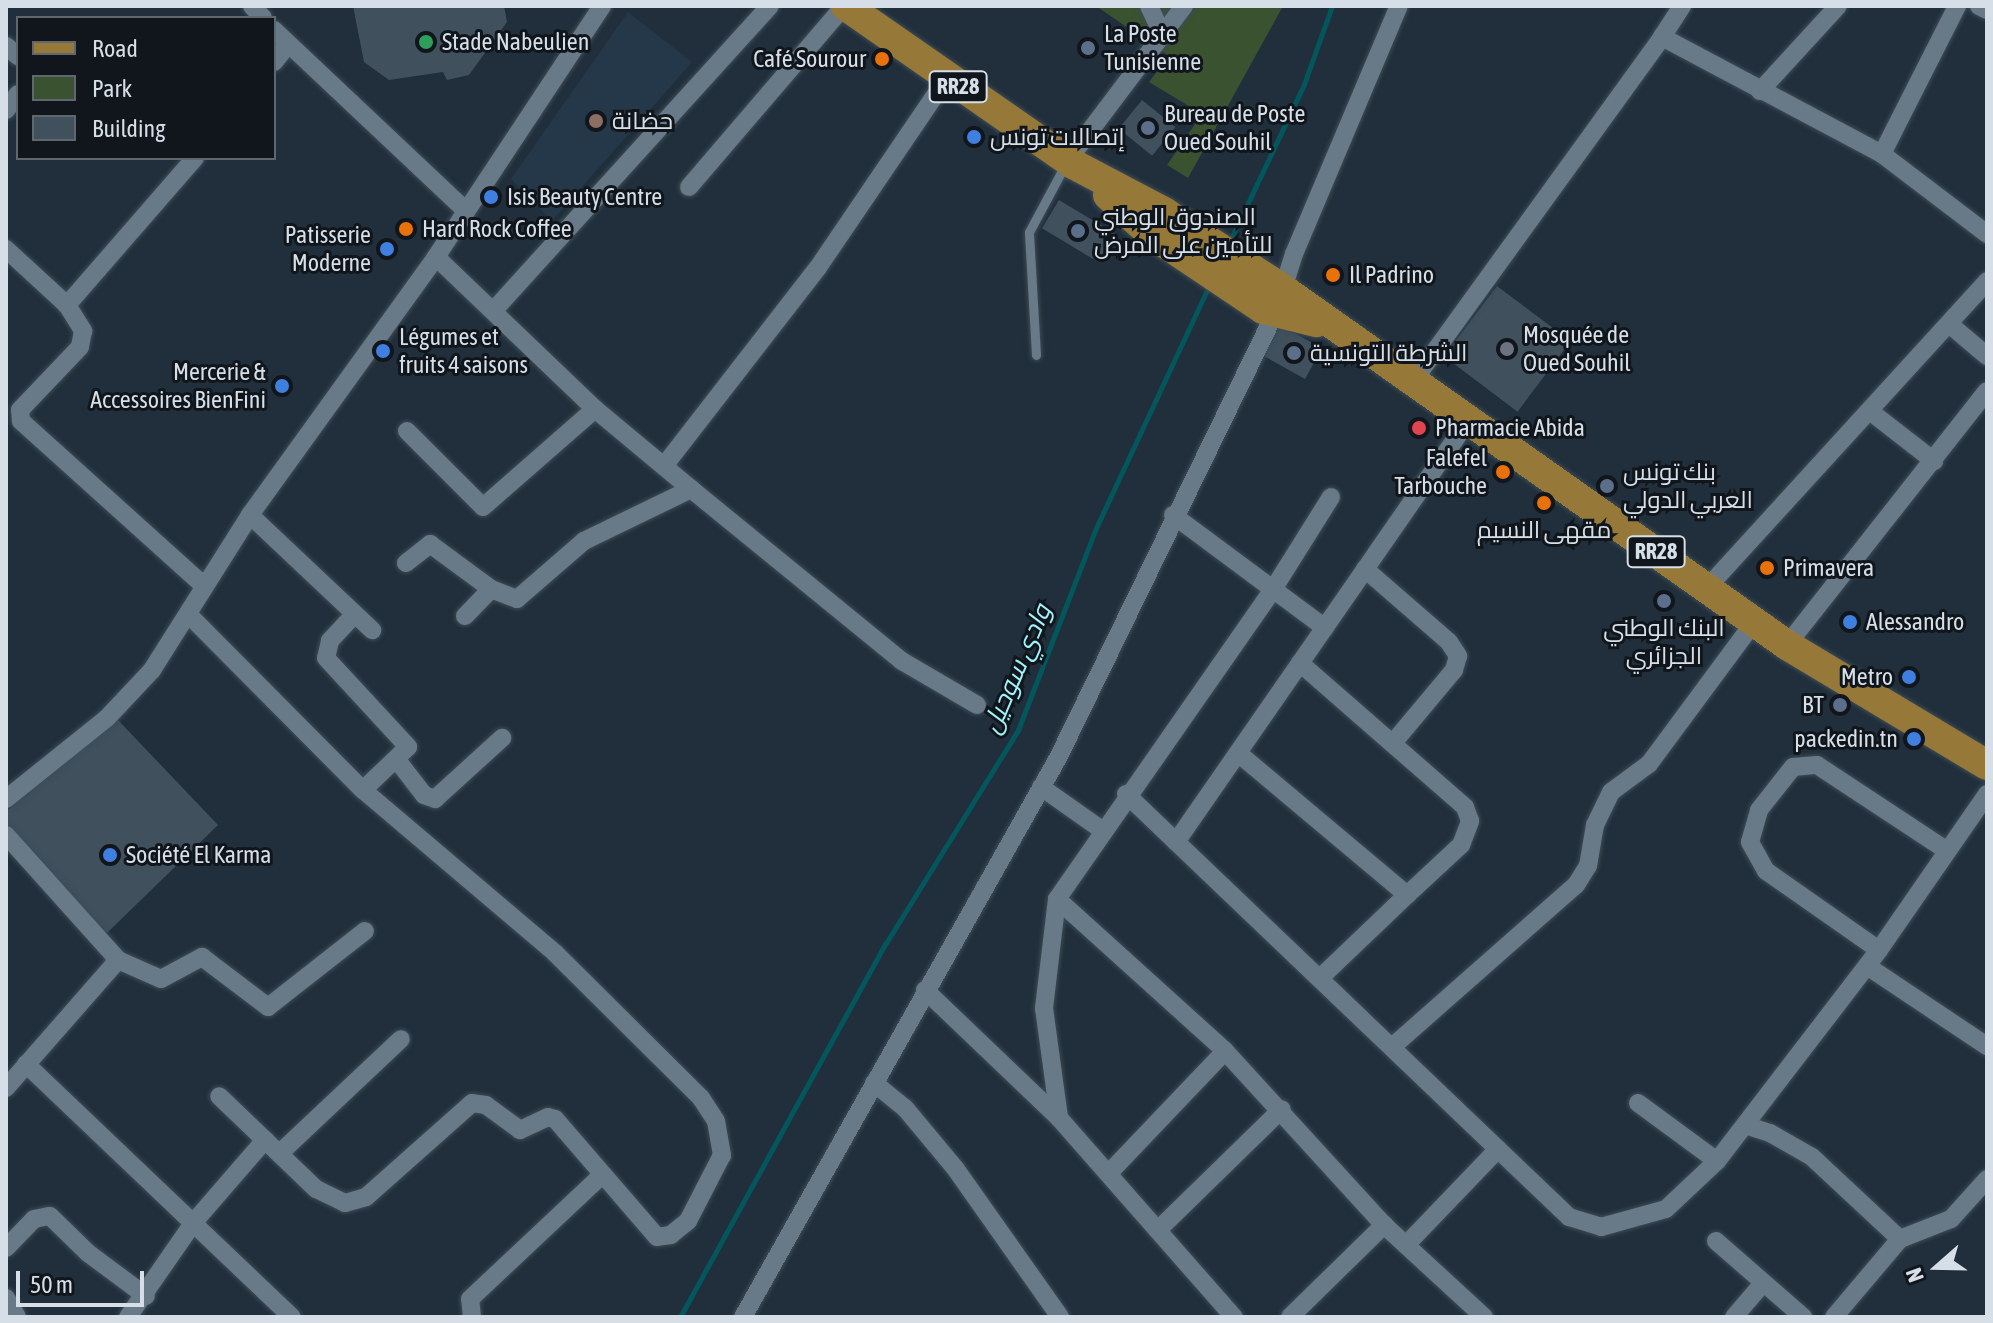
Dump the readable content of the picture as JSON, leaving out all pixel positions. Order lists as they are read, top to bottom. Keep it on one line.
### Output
{"streets":{"main road":["RR28"]},"water":["وادي سوحيل"],"places":["Stade Nabeulien","La Poste Tunisienne","Café Sourour","حضانة","Bureau de Poste Oued Souhil","إتصالات تونس","Isis Beauty Centre","Hard Rock Coffee","الصندوق الوطني للتأمين على المرض","Patisserie Moderne","Il Padrino","Mosquée de Oued Souhil","Légumes et fruits 4 saisons","الشرطة التونسية","Mercerie & Accessoires BienFini","Pharmacie Abida","Falefel Tarbouche","بنك تونس العربي الدولي","مقهى النسيم","Primavera","البنك الوطني الجزائري","Alessandro","Metro","BT","packedin.tn","Société El Karma"],"legend":["Road","Park","Building"],"scale_bar":"50 m","north":"left"}
